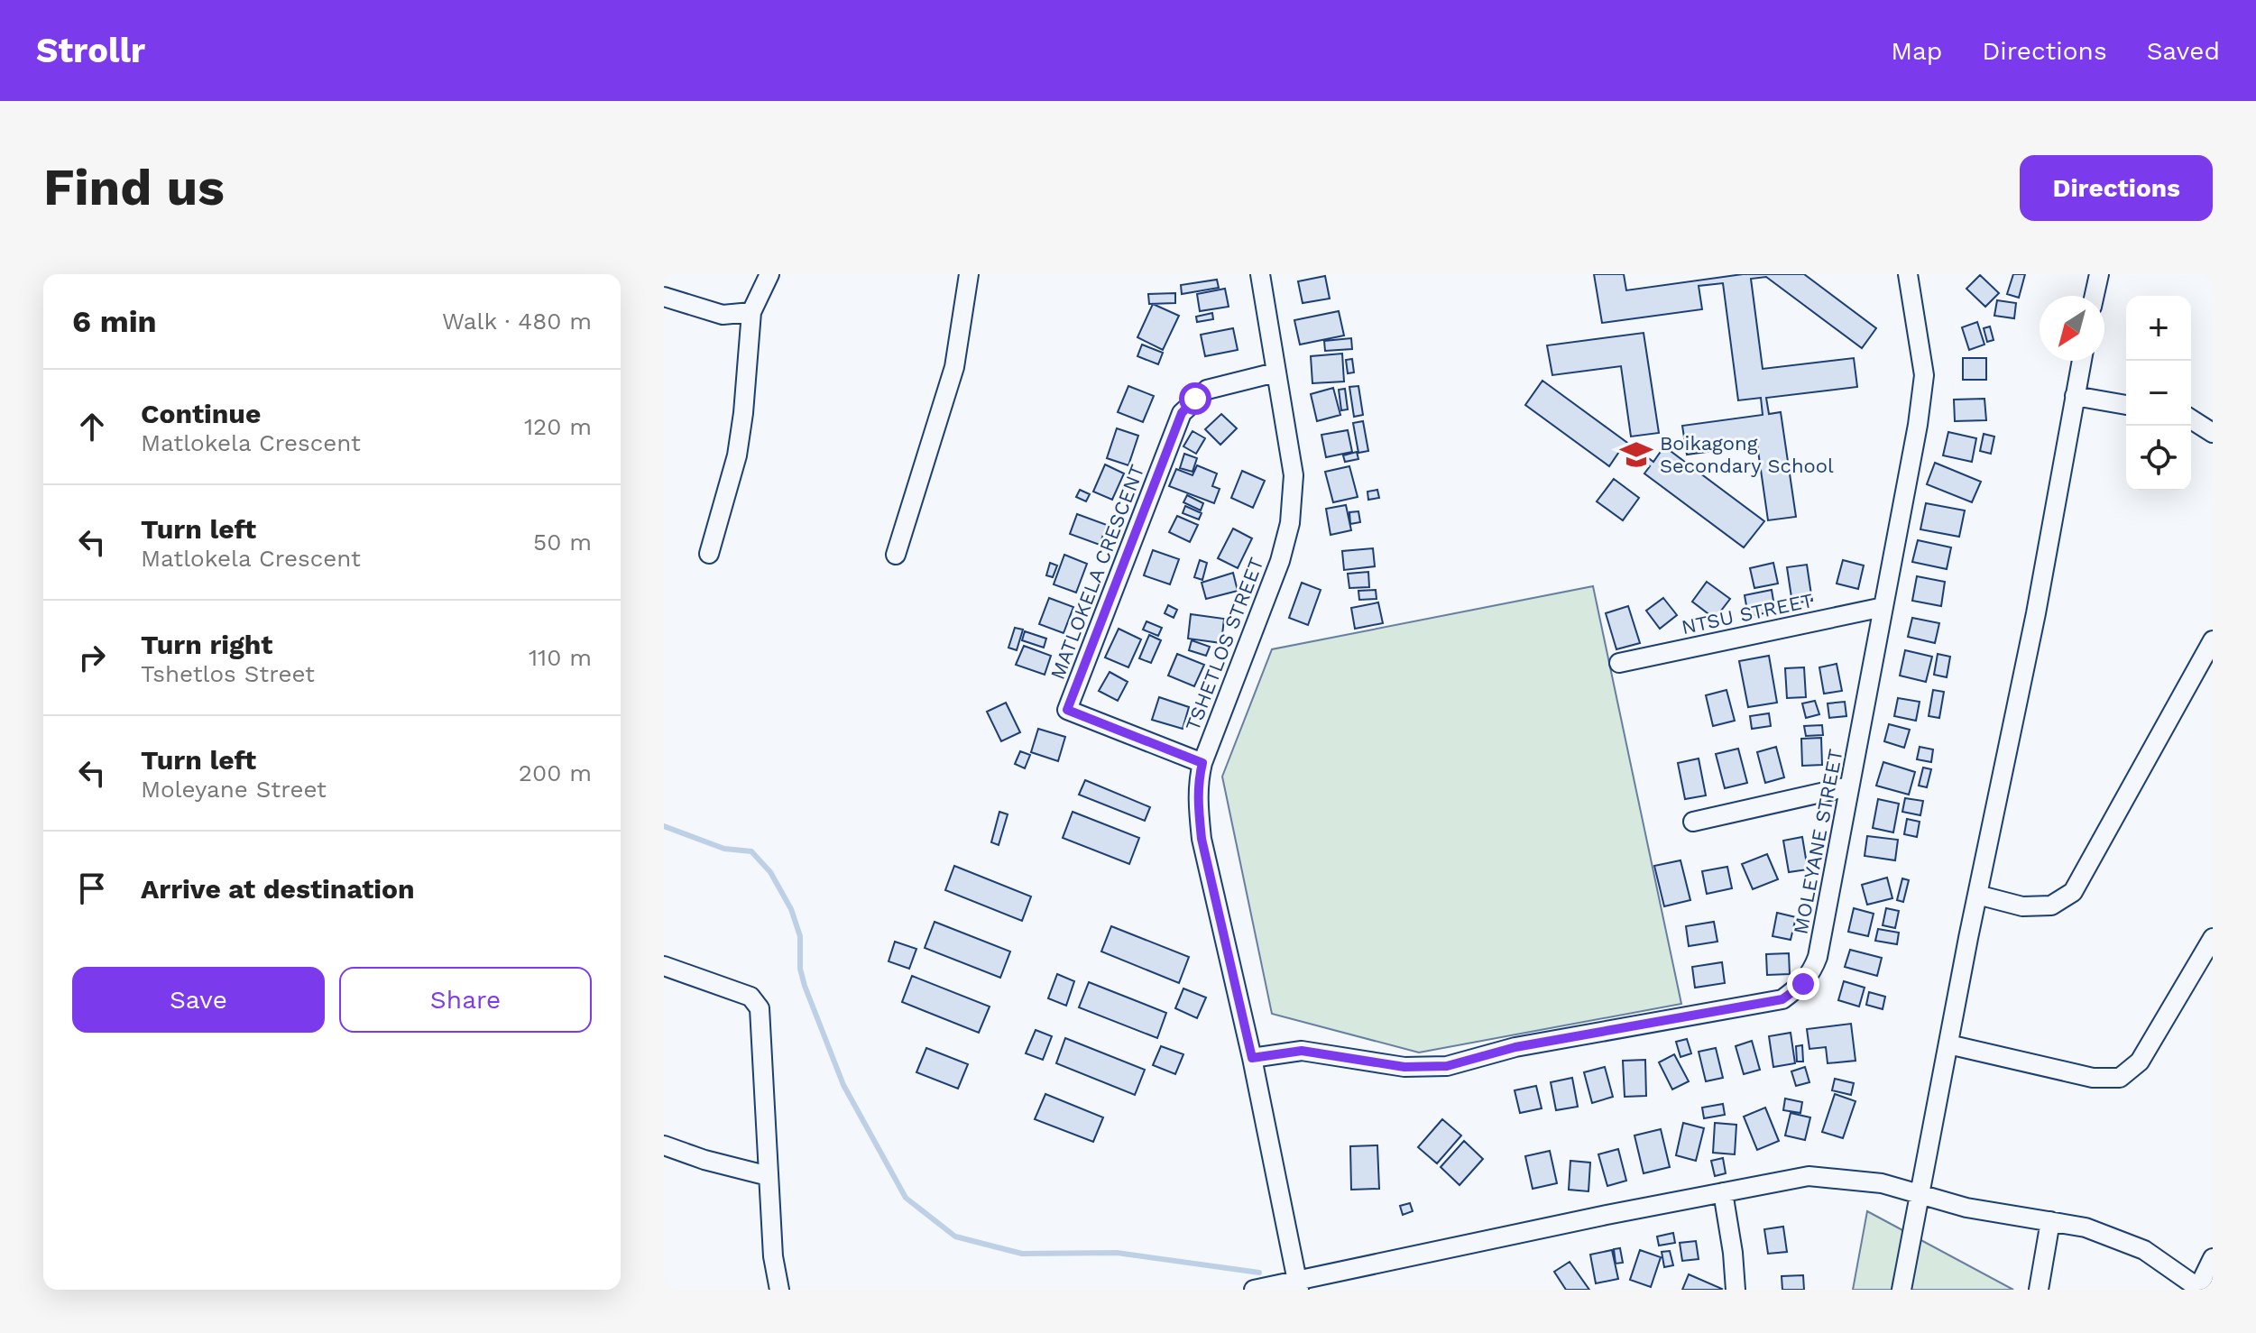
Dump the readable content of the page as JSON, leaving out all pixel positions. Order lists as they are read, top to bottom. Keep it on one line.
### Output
{"streets":{"street":["MATLOKELA CRESCENT","NTSU STREET","TSHETLOS STREET","MOLEYANE STREET"]},"crossings":[["MATLOKELA CRESCENT","TSHETLOS STREET"],["NTSU STREET","MOLEYANE STREET"],["TSHETLOS STREET","MOLEYANE STREET"]],"places":{"school or university":["Boikagong Secondary School"]},"north":"bottom left","page":{"header":"Strollr","nav":["Map","Directions","Saved"],"buttons":["Directions",["Save","Share"]],"title":"Find us","heading":["6 min","Walk · 480 m"],"map_buttons":["+","−"],"list":[["Continue","Matlokela Crescent","120 m"],["Turn left","Matlokela Crescent","50 m"],["Turn right","Tshetlos Street","110 m"],["Turn left","Moleyane Street","200 m"],"Arrive at destination"]}}
